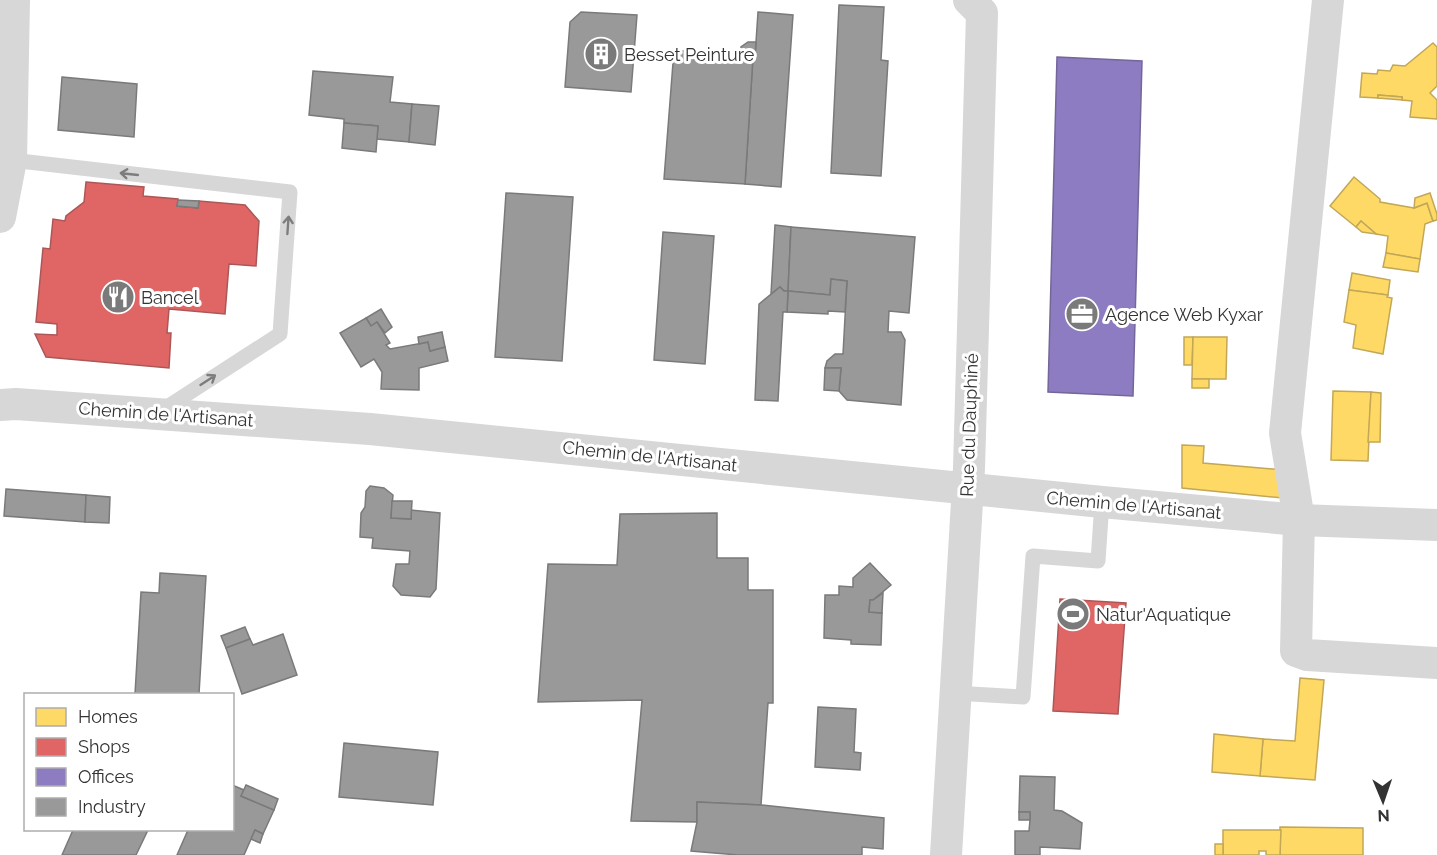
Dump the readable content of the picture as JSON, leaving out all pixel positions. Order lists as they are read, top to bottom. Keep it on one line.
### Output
{"streets":{"street":["Chemin de l'Artisanat","Rue du Dauphiné"]},"crossings":[["Chemin de l'Artisanat","Rue du Dauphiné"]],"places":{"building":["Besset Peinture"],"restaurant":["Bancel"],"office":["Agence Web Kyxar"],"sports":["Natur'Aquatique"]},"legend":["Homes","Shops","Offices","Industry"],"north":"bottom"}
